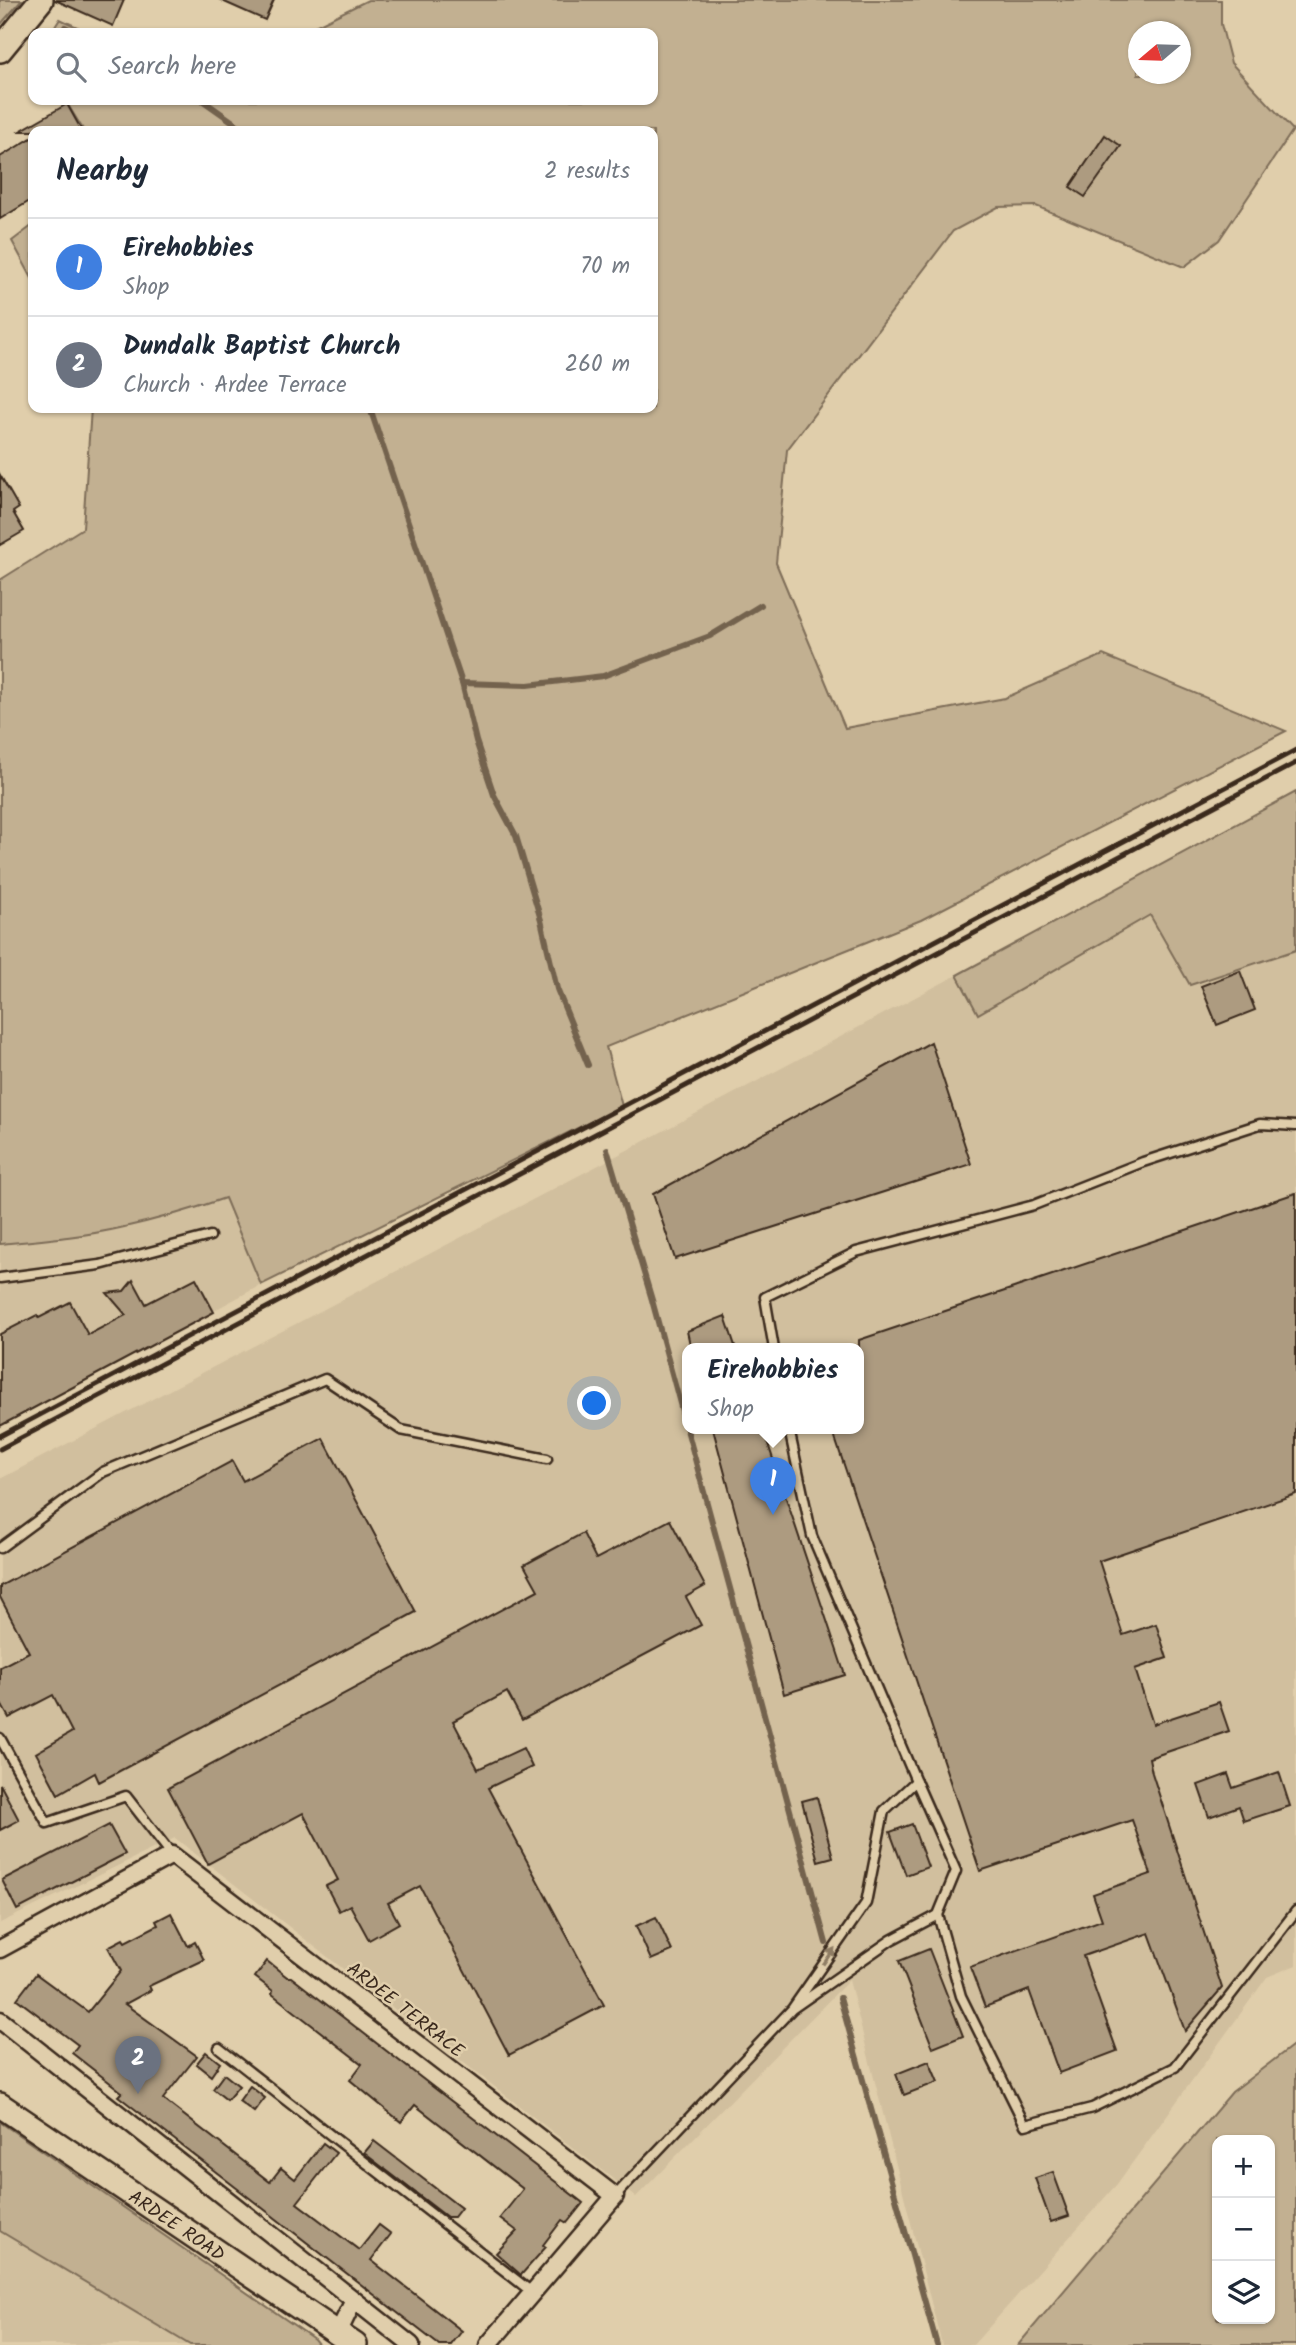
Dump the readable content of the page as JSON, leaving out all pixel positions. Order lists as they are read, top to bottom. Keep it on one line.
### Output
{"streets":{"main road":["ARDEE ROAD"],"street":["ARDEE TERRACE"]},"north":"left","page":{"search":"Search here","heading":["Nearby","2 results"],"list":[{"mark":"1","name":"Eirehobbies","note":"Shop","value":"70 m"},{"mark":"2","name":"Dundalk Baptist Church","note":"Church · Ardee Terrace","value":"260 m"}],"popup":["Eirehobbies","Shop"],"pins":["1","2"],"map_buttons":["+","−"]}}
